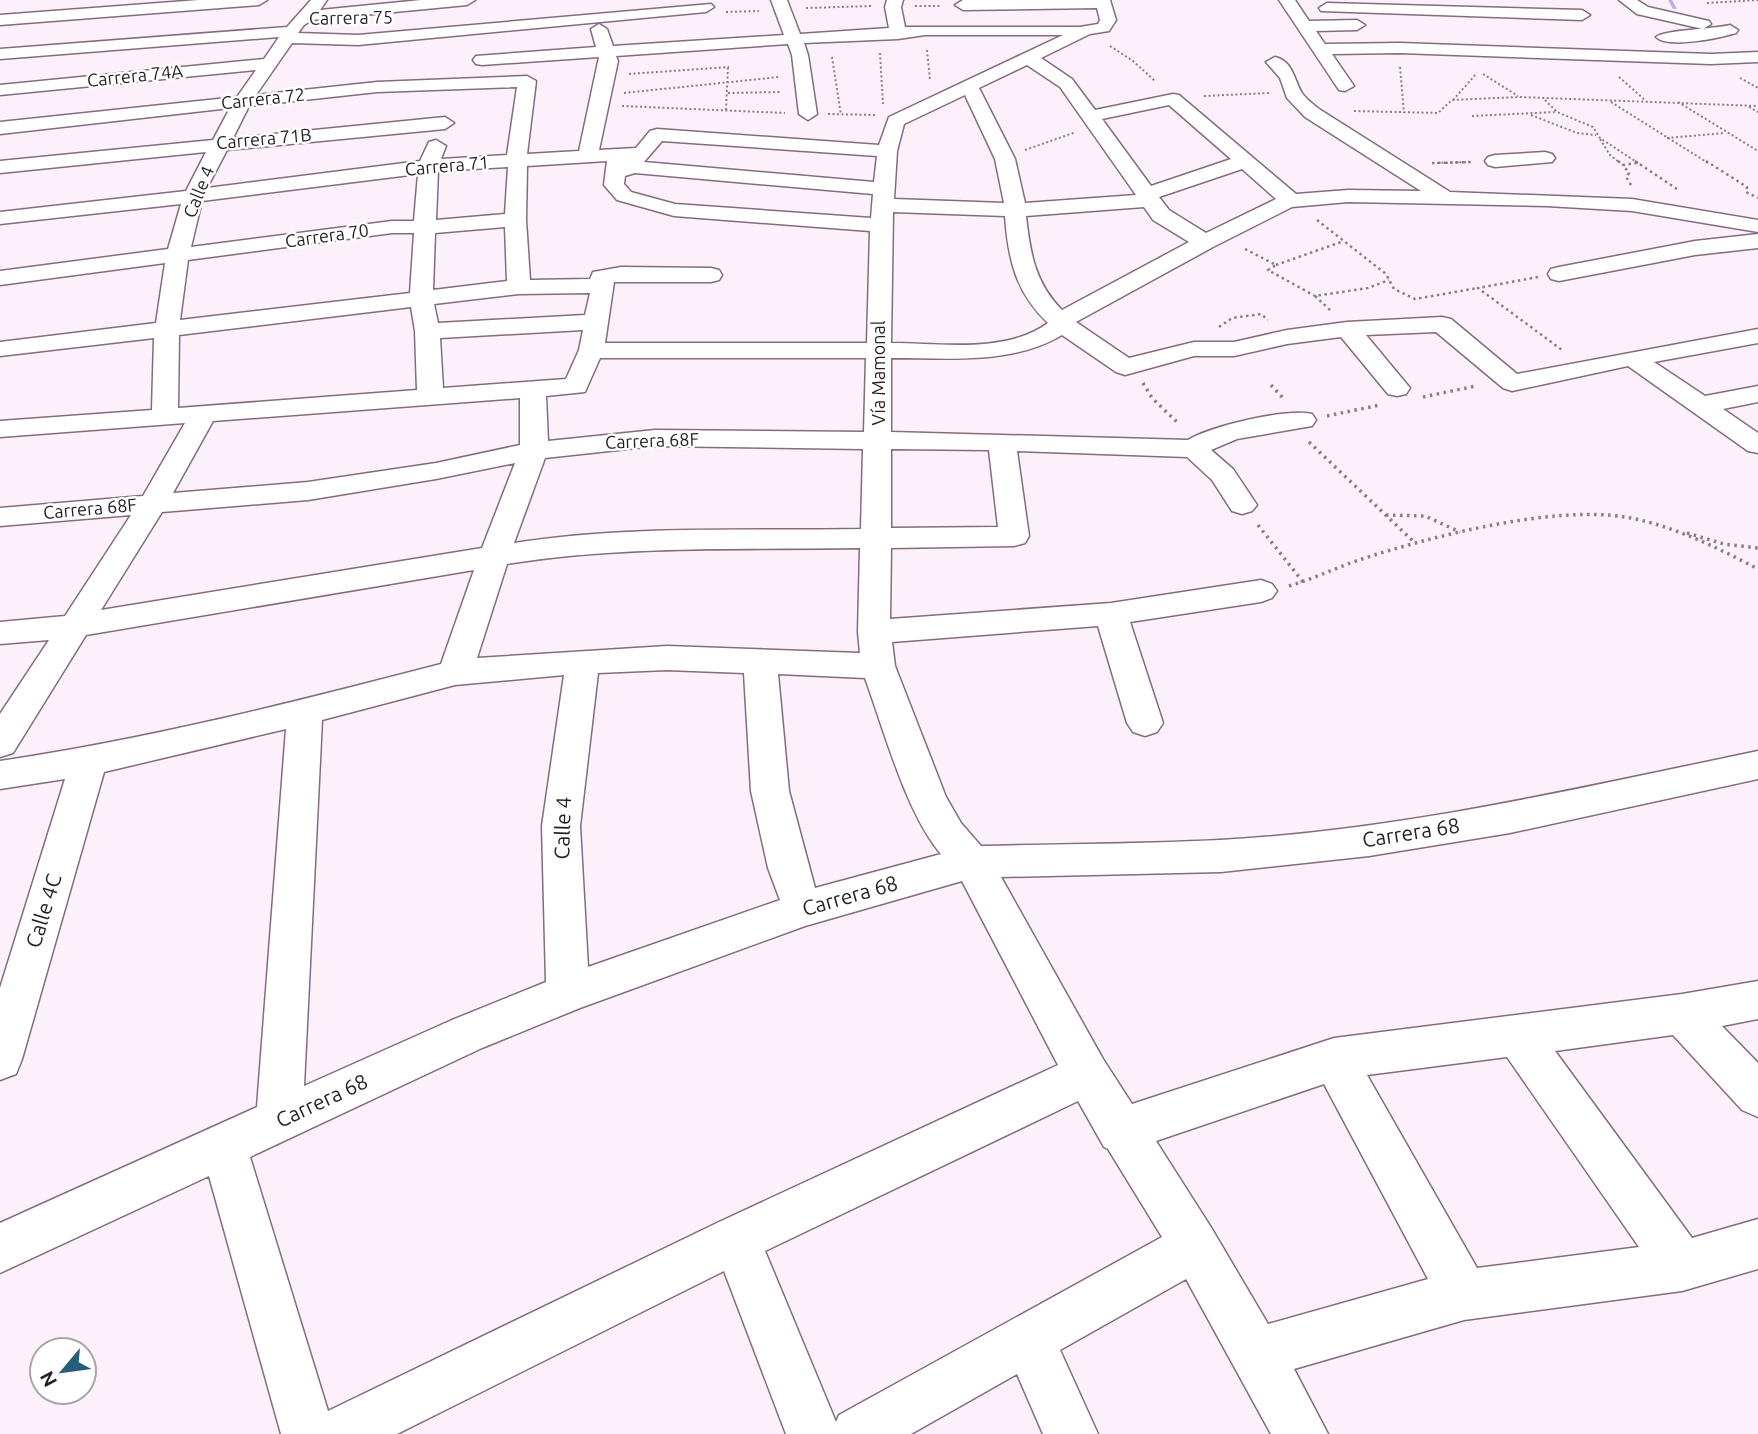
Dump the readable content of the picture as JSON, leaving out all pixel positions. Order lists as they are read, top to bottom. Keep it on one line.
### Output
{"streets":{"street":["Carrera 75","Carrera 74A","Carrera 72","Carrera 71B","Carrera 71","Calle 4","Carrera 70","Vía Mamonal","Carrera 68F","Carrera 68","Calle 4C"]},"crossings":[["Carrera 75","Carrera 74A"],["Carrera 75","Calle 4"],["Carrera 74A","Calle 4"],["Carrera 72","Carrera 71"],["Carrera 72","Calle 4"],["Carrera 71B","Calle 4"],["Carrera 71","Calle 4"],["Carrera 71","Vía Mamonal"],["Calle 4","Carrera 70"],["Calle 4","Carrera 68"],["Vía Mamonal","Carrera 68F"],["Vía Mamonal","Carrera 68"]],"north":"bottom left"}
